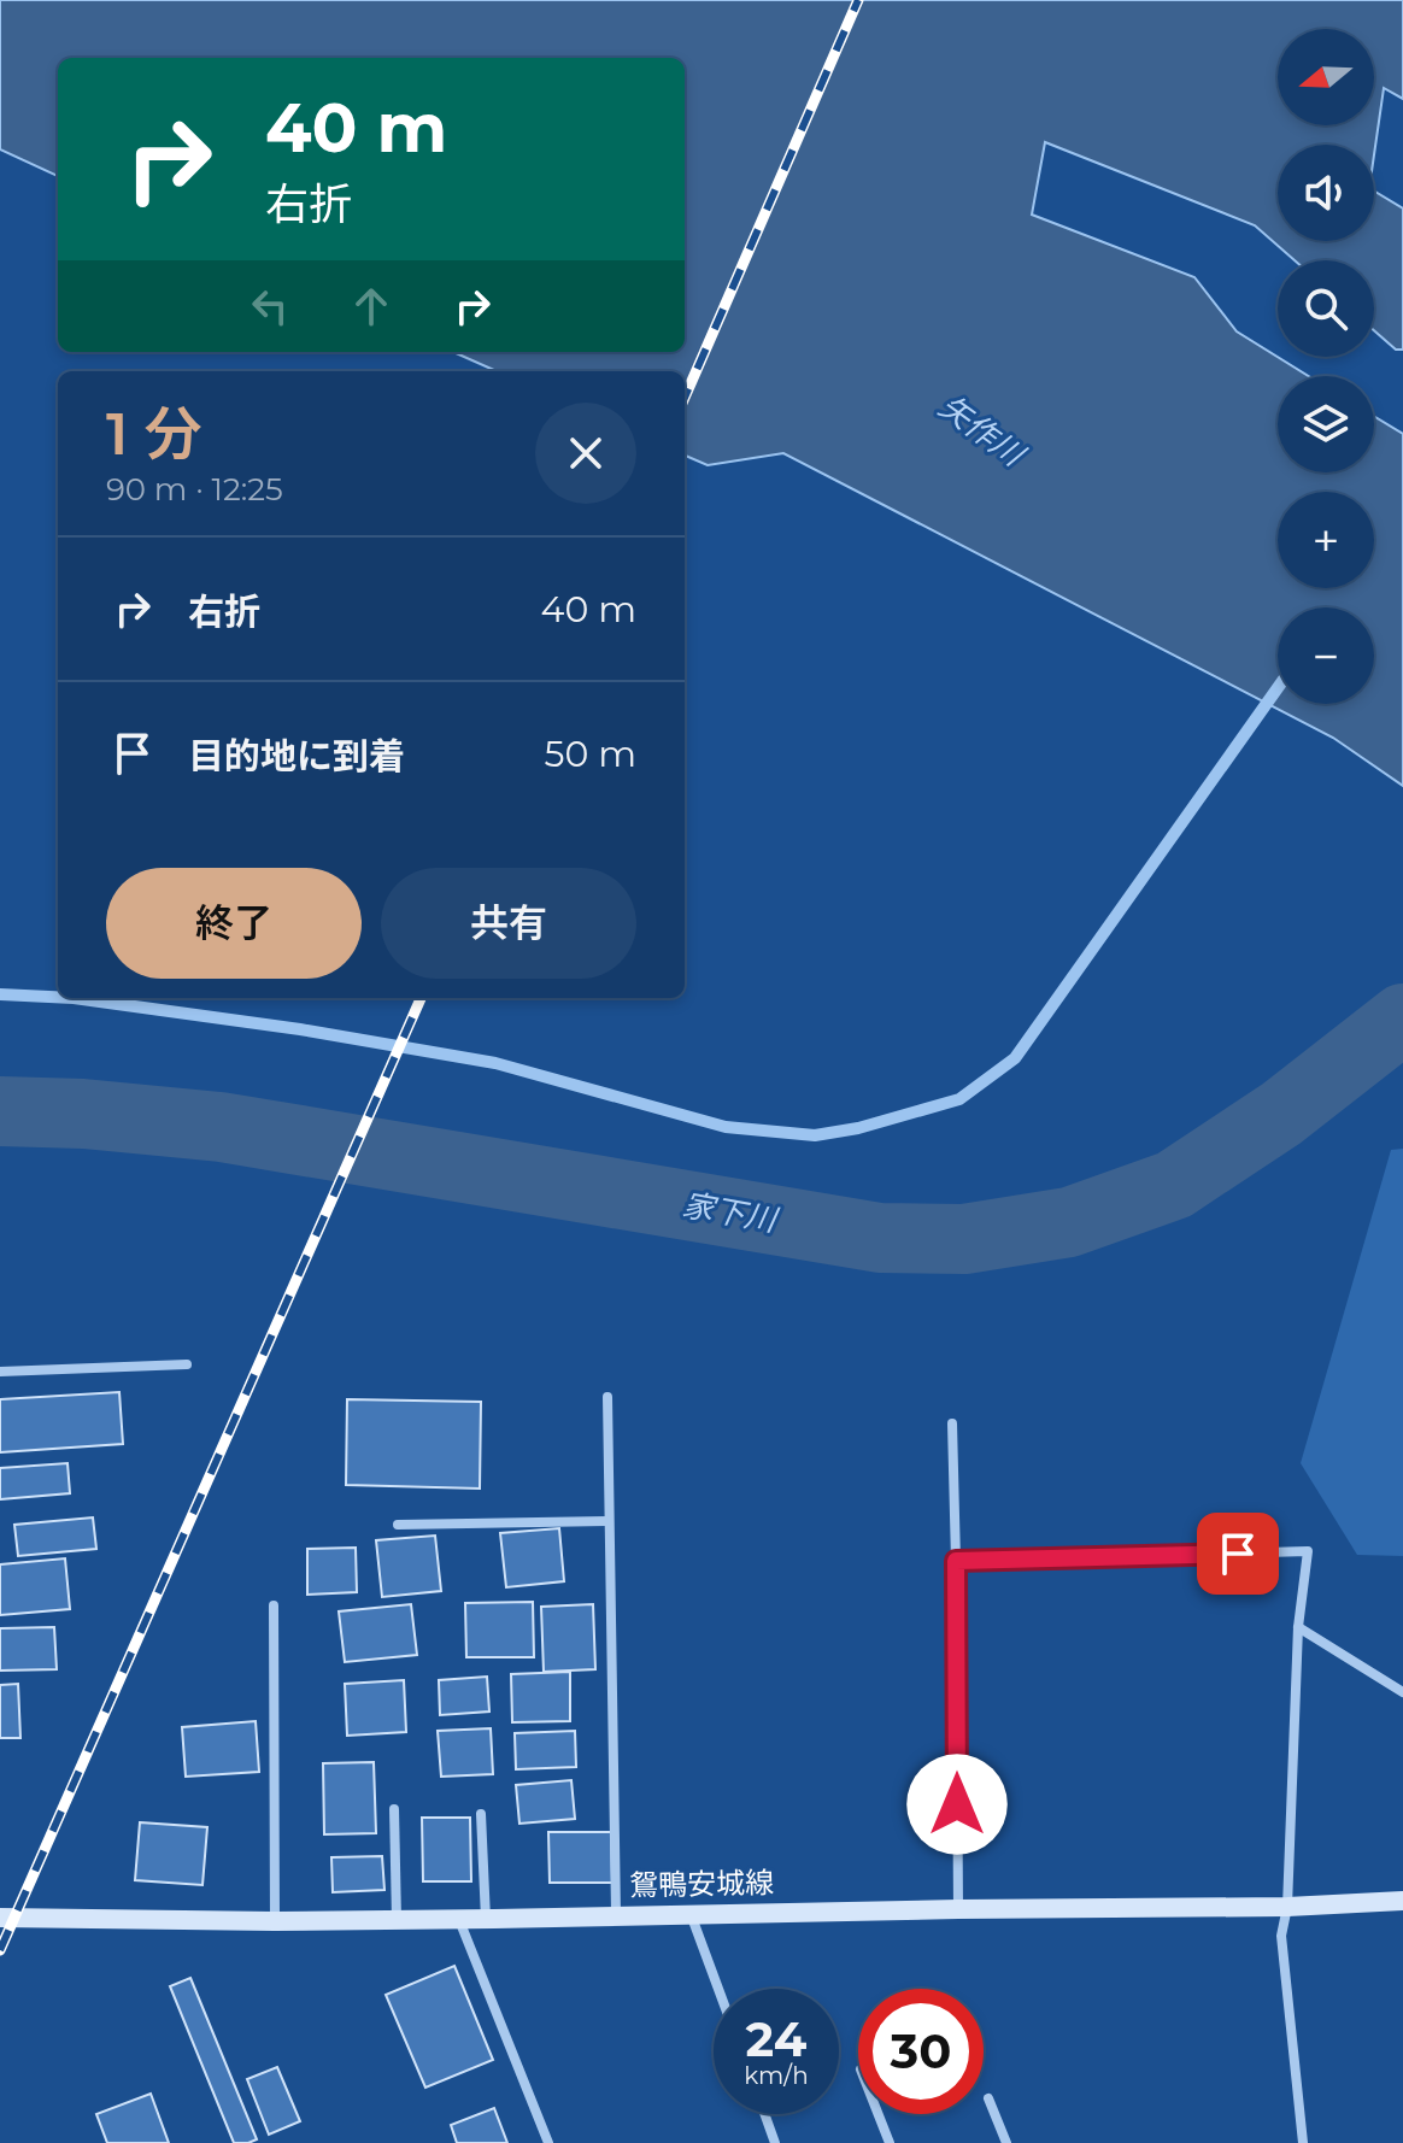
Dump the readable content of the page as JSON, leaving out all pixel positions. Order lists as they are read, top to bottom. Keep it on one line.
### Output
{"streets":{"main road":["鴛鴨安城線"]},"water":["矢作川","家下川"],"north":"left","page":{"map_buttons":["+","−"],"turn":["40 m","右折"],"heading":["1 分","90 m · 12:25"],"list":[{"name":"右折","value":"40 m"},{"name":"目的地に到着","value":"50 m"}],"buttons":["終了","共有"],"speed":"24 km/h","limit":"30"}}
